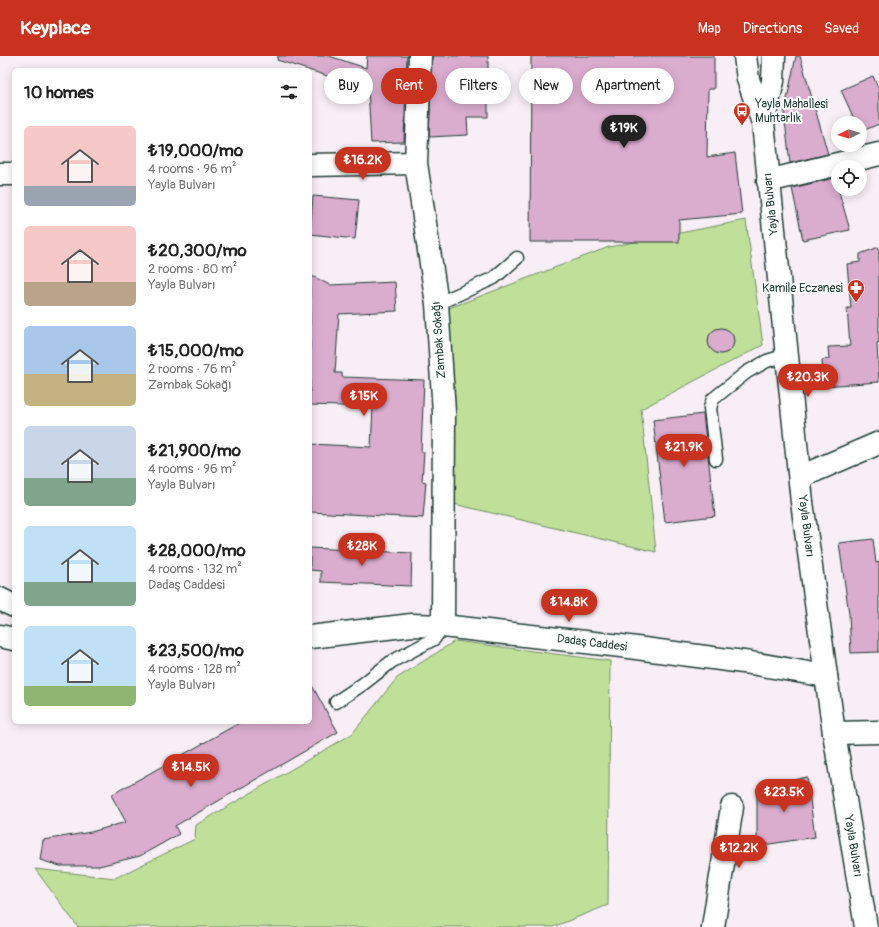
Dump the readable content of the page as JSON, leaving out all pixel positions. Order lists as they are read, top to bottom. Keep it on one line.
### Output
{"streets":{"street":["Yayla Bulvarı","Zambak Sokağı","Dadaş Caddesi"]},"crossings":[["Yayla Bulvarı","Dadaş Caddesi"],["Zambak Sokağı","Dadaş Caddesi"]],"places":{"bus stop":["Yayla Mahallesi Muhtarlık"],"pharmacy":["Kamile Eczanesi"]},"north":"left","page":{"header":"Keyplace","nav":["Map","Directions","Saved"],"chip":["Buy","Rent","Filters","New","Apartment"],"heading":"10 homes","price":["₺19K","₺16.2K","₺20.3K","₺15K","₺21.9K","₺28K","₺14.8K","₺14.5K","₺23.5K","₺12.2K"],"list":[{"name":"₺19,000/mo","note":"4 rooms · 96 m² · Yayla Bulvarı"},{"name":"₺20,300/mo","note":"2 rooms · 80 m² · Yayla Bulvarı"},{"name":"₺15,000/mo","note":"2 rooms · 76 m² · Zambak Sokağı"},{"name":"₺21,900/mo","note":"4 rooms · 96 m² · Yayla Bulvarı"},{"name":"₺28,000/mo","note":"4 rooms · 132 m² · Dadaş Caddesi"},{"name":"₺23,500/mo","note":"4 rooms · 128 m² · Yayla Bulvarı"}]}}
